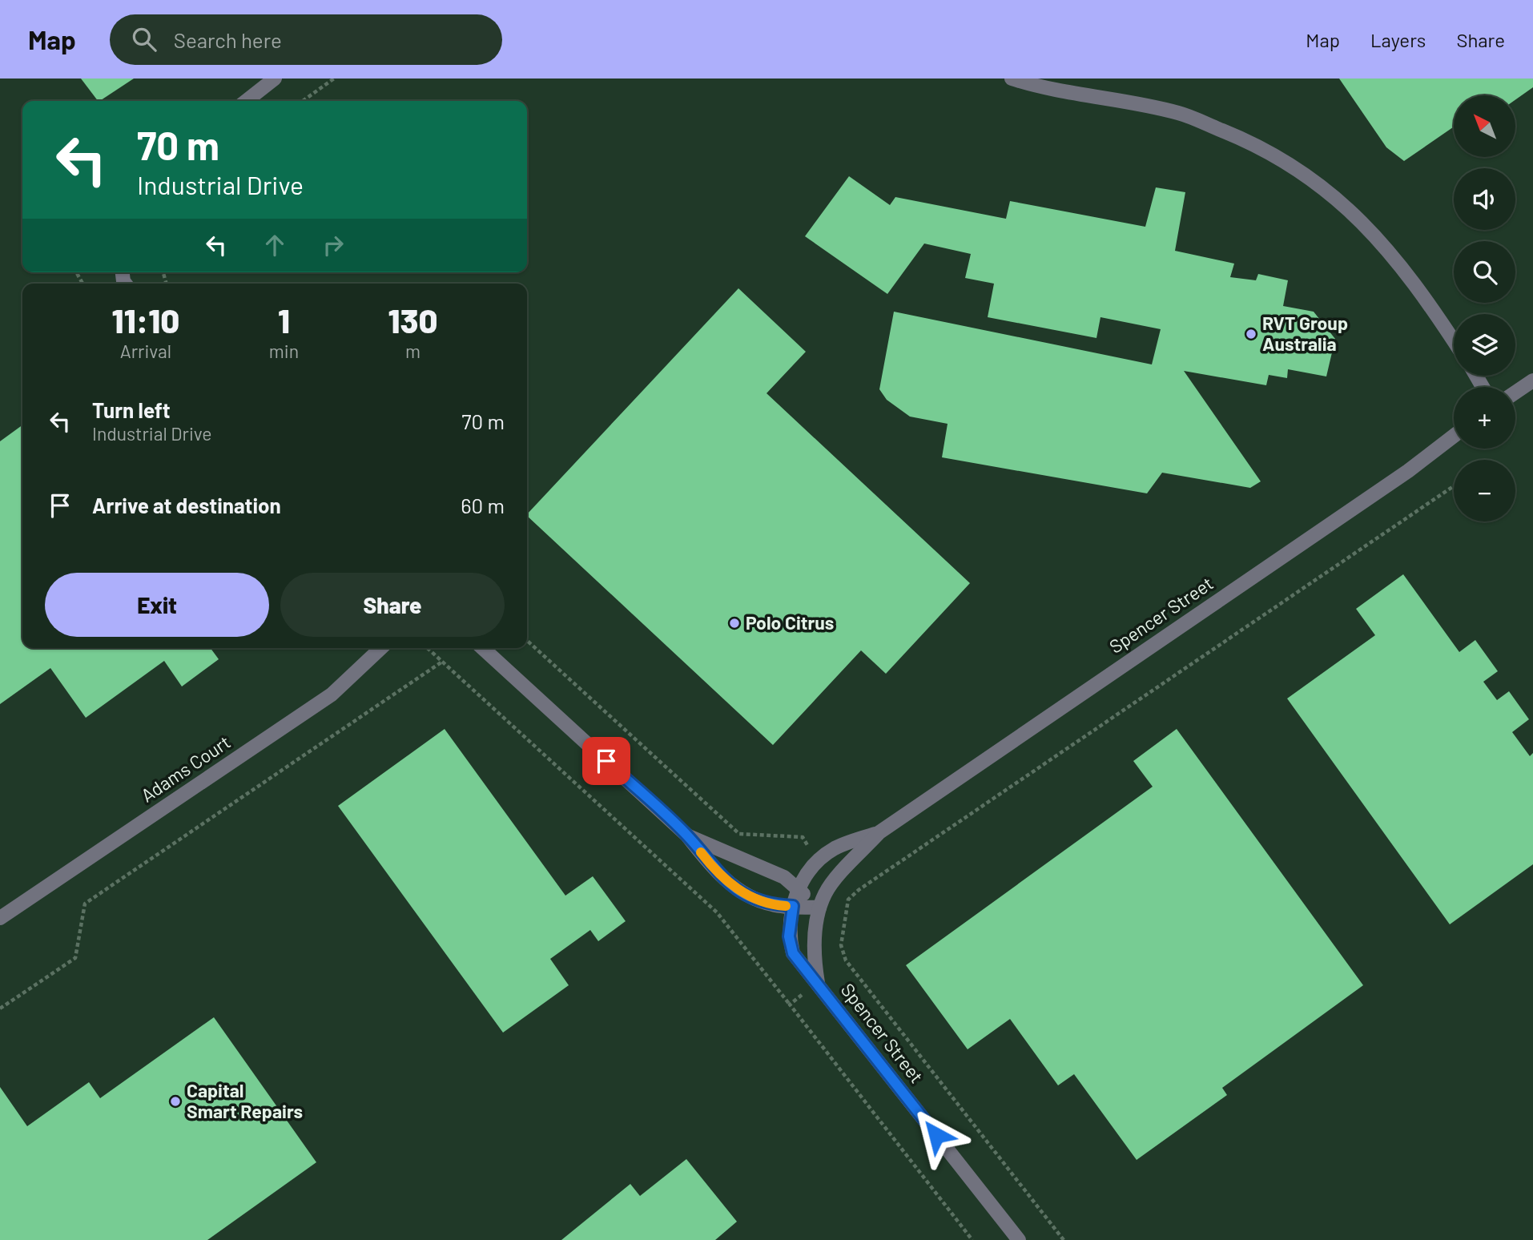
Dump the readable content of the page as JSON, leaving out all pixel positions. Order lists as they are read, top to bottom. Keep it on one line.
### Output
{"streets":{"street":["Spencer Street","Adams Court"]},"places":["RVT Group Australia","Polo Citrus","Capital Smart Repairs"],"north":"top left","page":{"header":"Map","search":"Search here","nav":["Map","Layers","Share"],"map_buttons":["+","−"],"turn":["70 m","Industrial Drive"],"eta":["11:10","Arrival","1","min","130","m"],"list":[{"name":"Turn left","note":"Industrial Drive","value":"70 m"},{"name":"Arrive at destination","value":"60 m"}],"buttons":["Exit","Share"]}}
